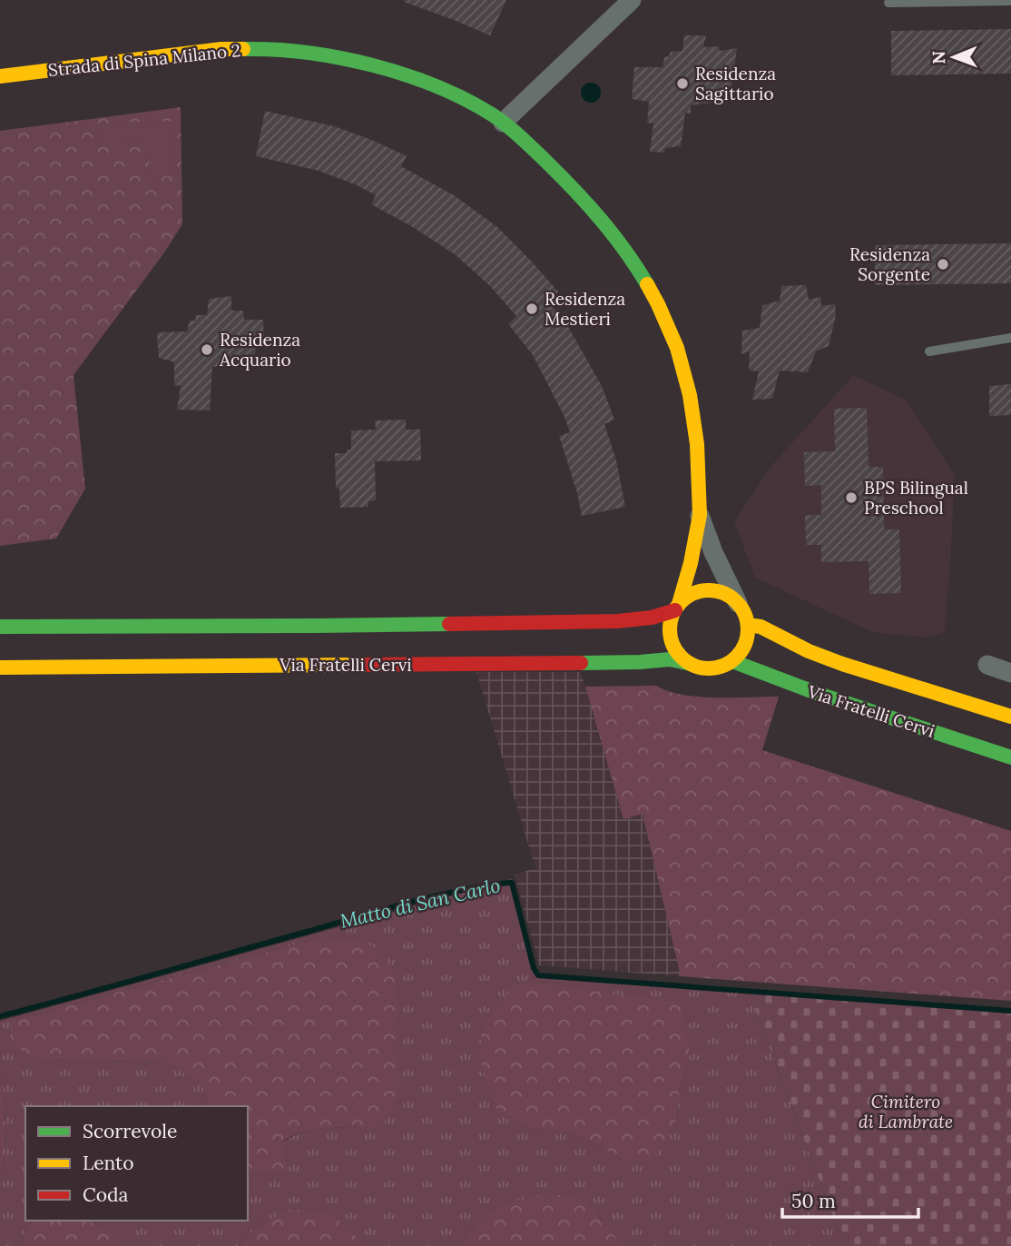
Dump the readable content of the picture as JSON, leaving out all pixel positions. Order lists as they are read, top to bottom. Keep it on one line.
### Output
{"streets":{"street":["Strada di Spina Milano 2","Via Fratelli Cervi"]},"crossings":[["Strada di Spina Milano 2","Via Fratelli Cervi"]],"water":["Matto di San Carlo"],"parks":["Cimitero di Lambrate"],"places":["Residenza Sagittario","Residenza Sorgente","Residenza Mestieri","Residenza Acquario","BPS Bilingual Preschool"],"legend":["Scorrevole","Lento","Coda"],"scale_bar":"50 m","north":"left"}
